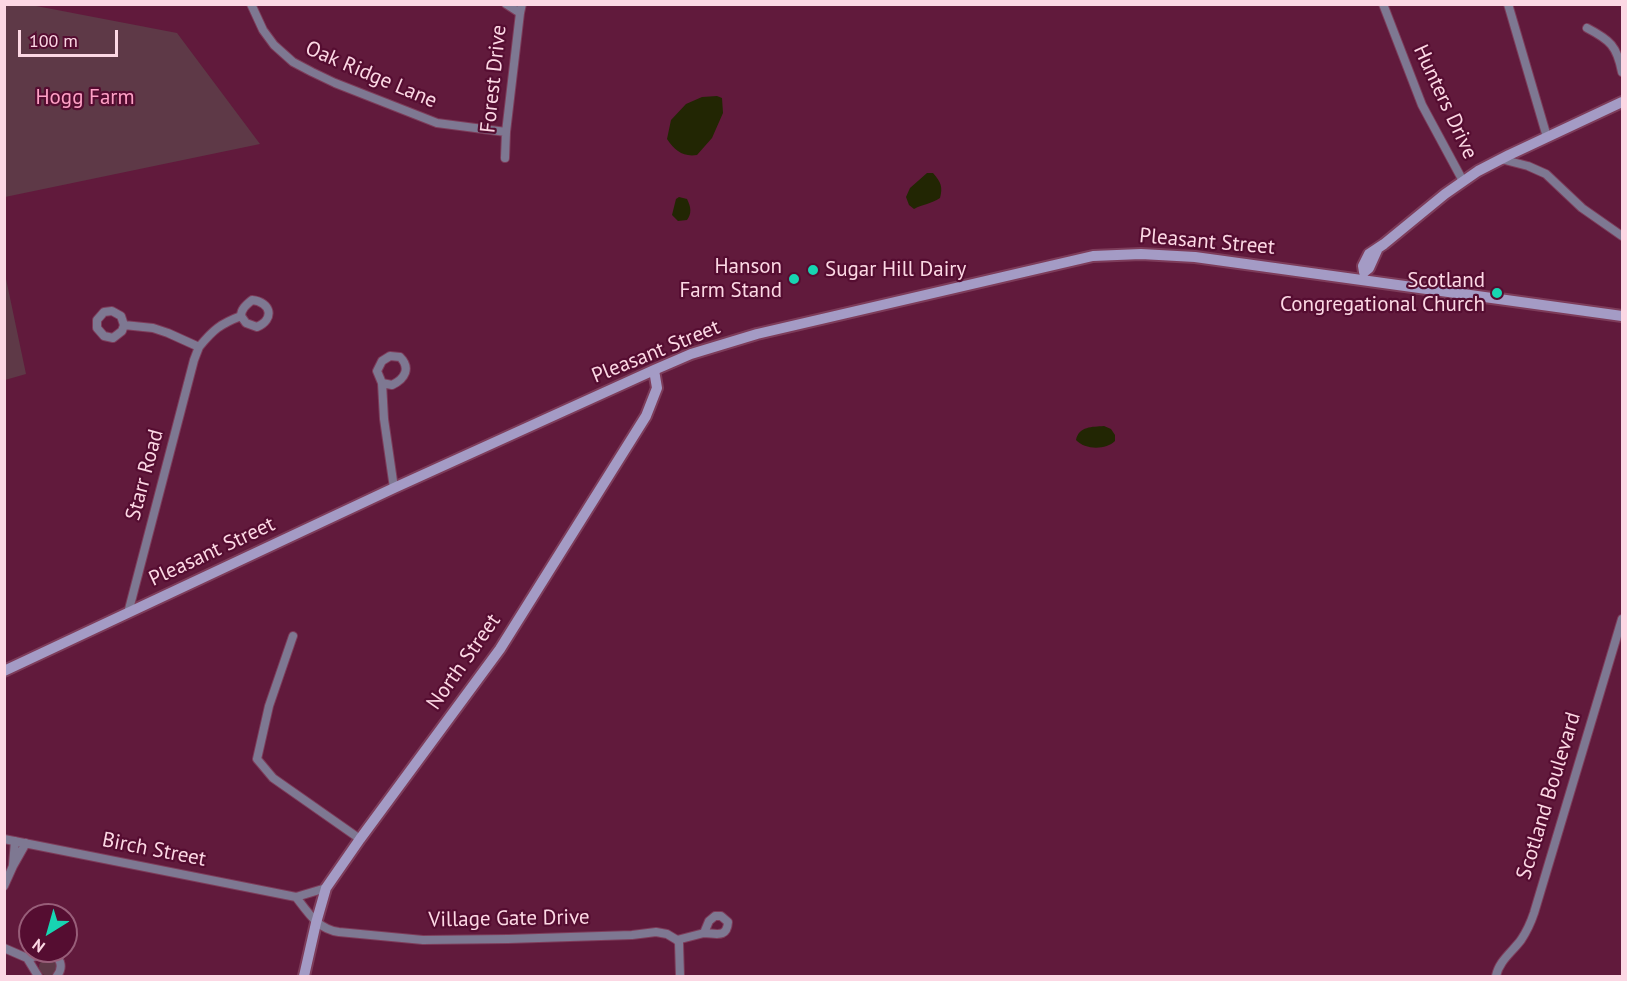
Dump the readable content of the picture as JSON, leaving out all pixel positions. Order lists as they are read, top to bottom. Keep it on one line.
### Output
{"streets":{"main road":["Pleasant Street","North Street"],"street":["Oak Ridge Lane","Forest Drive","Hunters Drive","Starr Road","Scotland Boulevard","Birch Street","Village Gate Drive"]},"crossings":[["Oak Ridge Lane","Forest Drive"],["Pleasant Street","Starr Road"],["Pleasant Street","North Street"],["North Street","Birch Street"],["North Street","Village Gate Drive"]],"parks":["Hogg Farm"],"places":["Sugar Hill Dairy","Hanson Farm Stand","Scotland Congregational Church"],"scale_bar":"100 m","north":"bottom left"}
